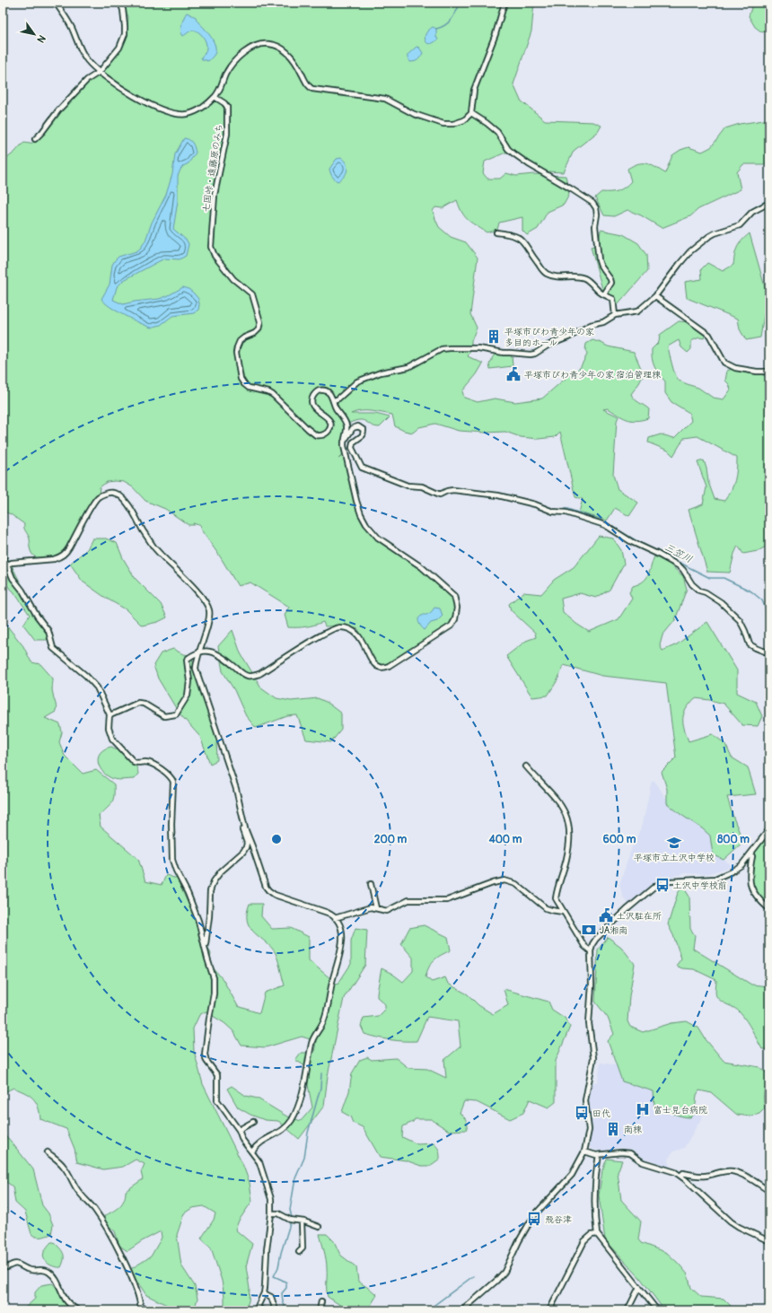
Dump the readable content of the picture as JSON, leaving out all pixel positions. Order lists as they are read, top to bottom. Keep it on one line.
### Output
{"streets":{"street":["七国峠・遠藤原のみち"]},"water":["三笠川"],"places":{"building":["平塚市びわ青少年の家 多目的ホール","南棟"],"public building":["平塚市びわ青少年の家 宿泊管理棟","土沢駐在所"],"school or university":["平塚市立土沢中学校"],"bus stop":["土沢中学校前","田代","飛谷津"],"bank":["JA湘南"],"hospital":["富士見台病院"]},"north":"bottom right","rings":["200 m","400 m","600 m","800 m"]}
